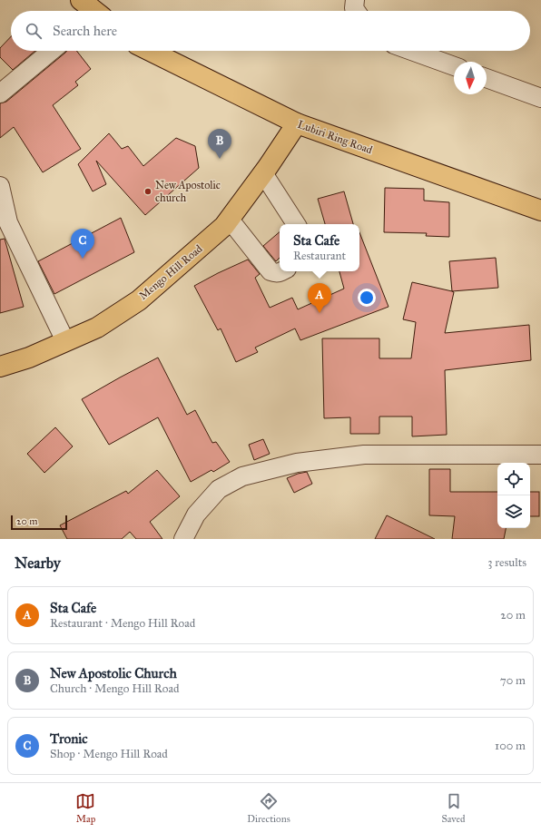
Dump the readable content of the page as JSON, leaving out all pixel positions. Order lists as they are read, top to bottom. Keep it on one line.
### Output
{"streets":{"main road":["Lubiri Ring Road","Mengo Hill Road"]},"crossings":[["Lubiri Ring Road","Mengo Hill Road"]],"places":["New Apostolic church"],"scale_bar":"20 m","north":"bottom","page":{"search":"Search here","pins":["B","C","A"],"popup":["Sta Cafe","Restaurant"],"scale":"20 m","heading":["Nearby","3 results"],"list":[{"mark":"A","name":"Sta Cafe","note":"Restaurant · Mengo Hill Road","value":"20 m"},{"mark":"B","name":"New Apostolic Church","note":"Church · Mengo Hill Road","value":"70 m"},{"mark":"C","name":"Tronic","note":"Shop · Mengo Hill Road","value":"100 m"}],"nav":["Map","Directions","Saved"]}}
